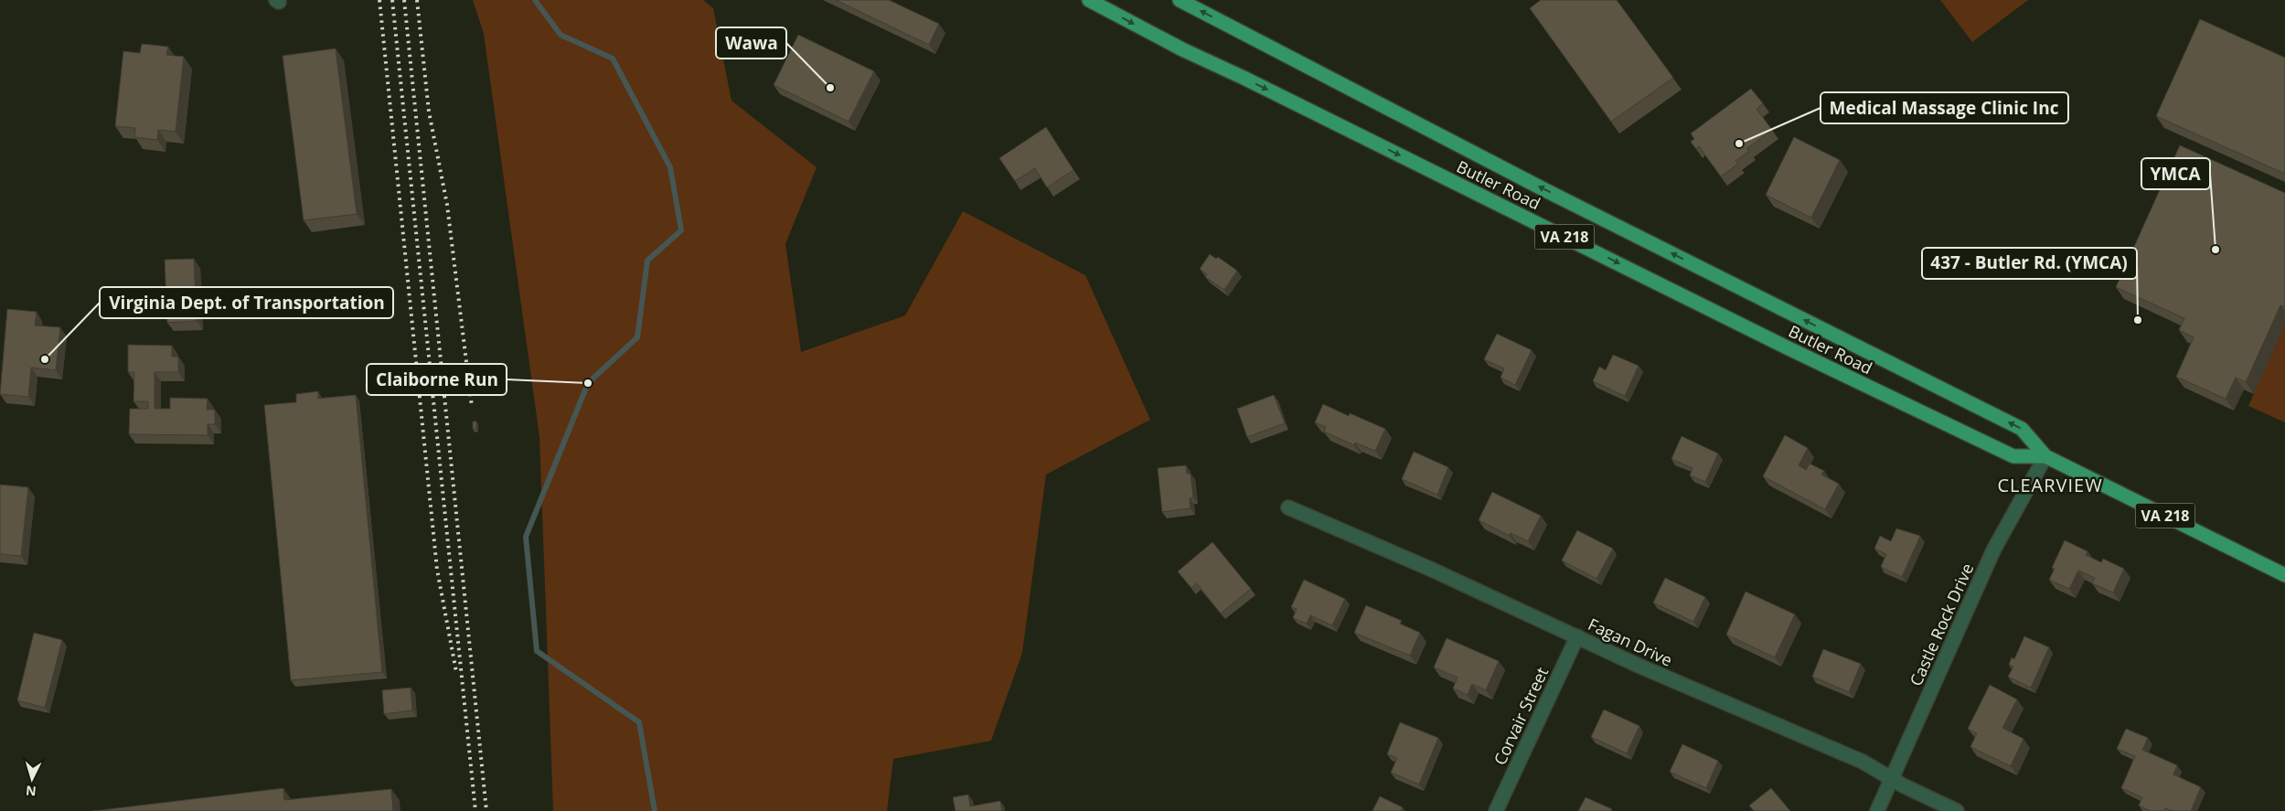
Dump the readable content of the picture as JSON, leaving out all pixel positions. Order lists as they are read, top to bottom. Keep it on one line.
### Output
{"streets":{"main road":["Butler Road","VA 218"],"street":["Castle Rock Drive","Fagan Drive","Corvair Street"]},"crossings":[["Butler Road","Castle Rock Drive"],["Castle Rock Drive","Fagan Drive"],["Fagan Drive","Corvair Street"]],"districts":["CLEARVIEW"],"places":["Wawa","Medical Massage Clinic Inc","YMCA","437 - Butler Rd. (YMCA)","Virginia Dept. of Transportation","Claiborne Run"],"north":"bottom"}
